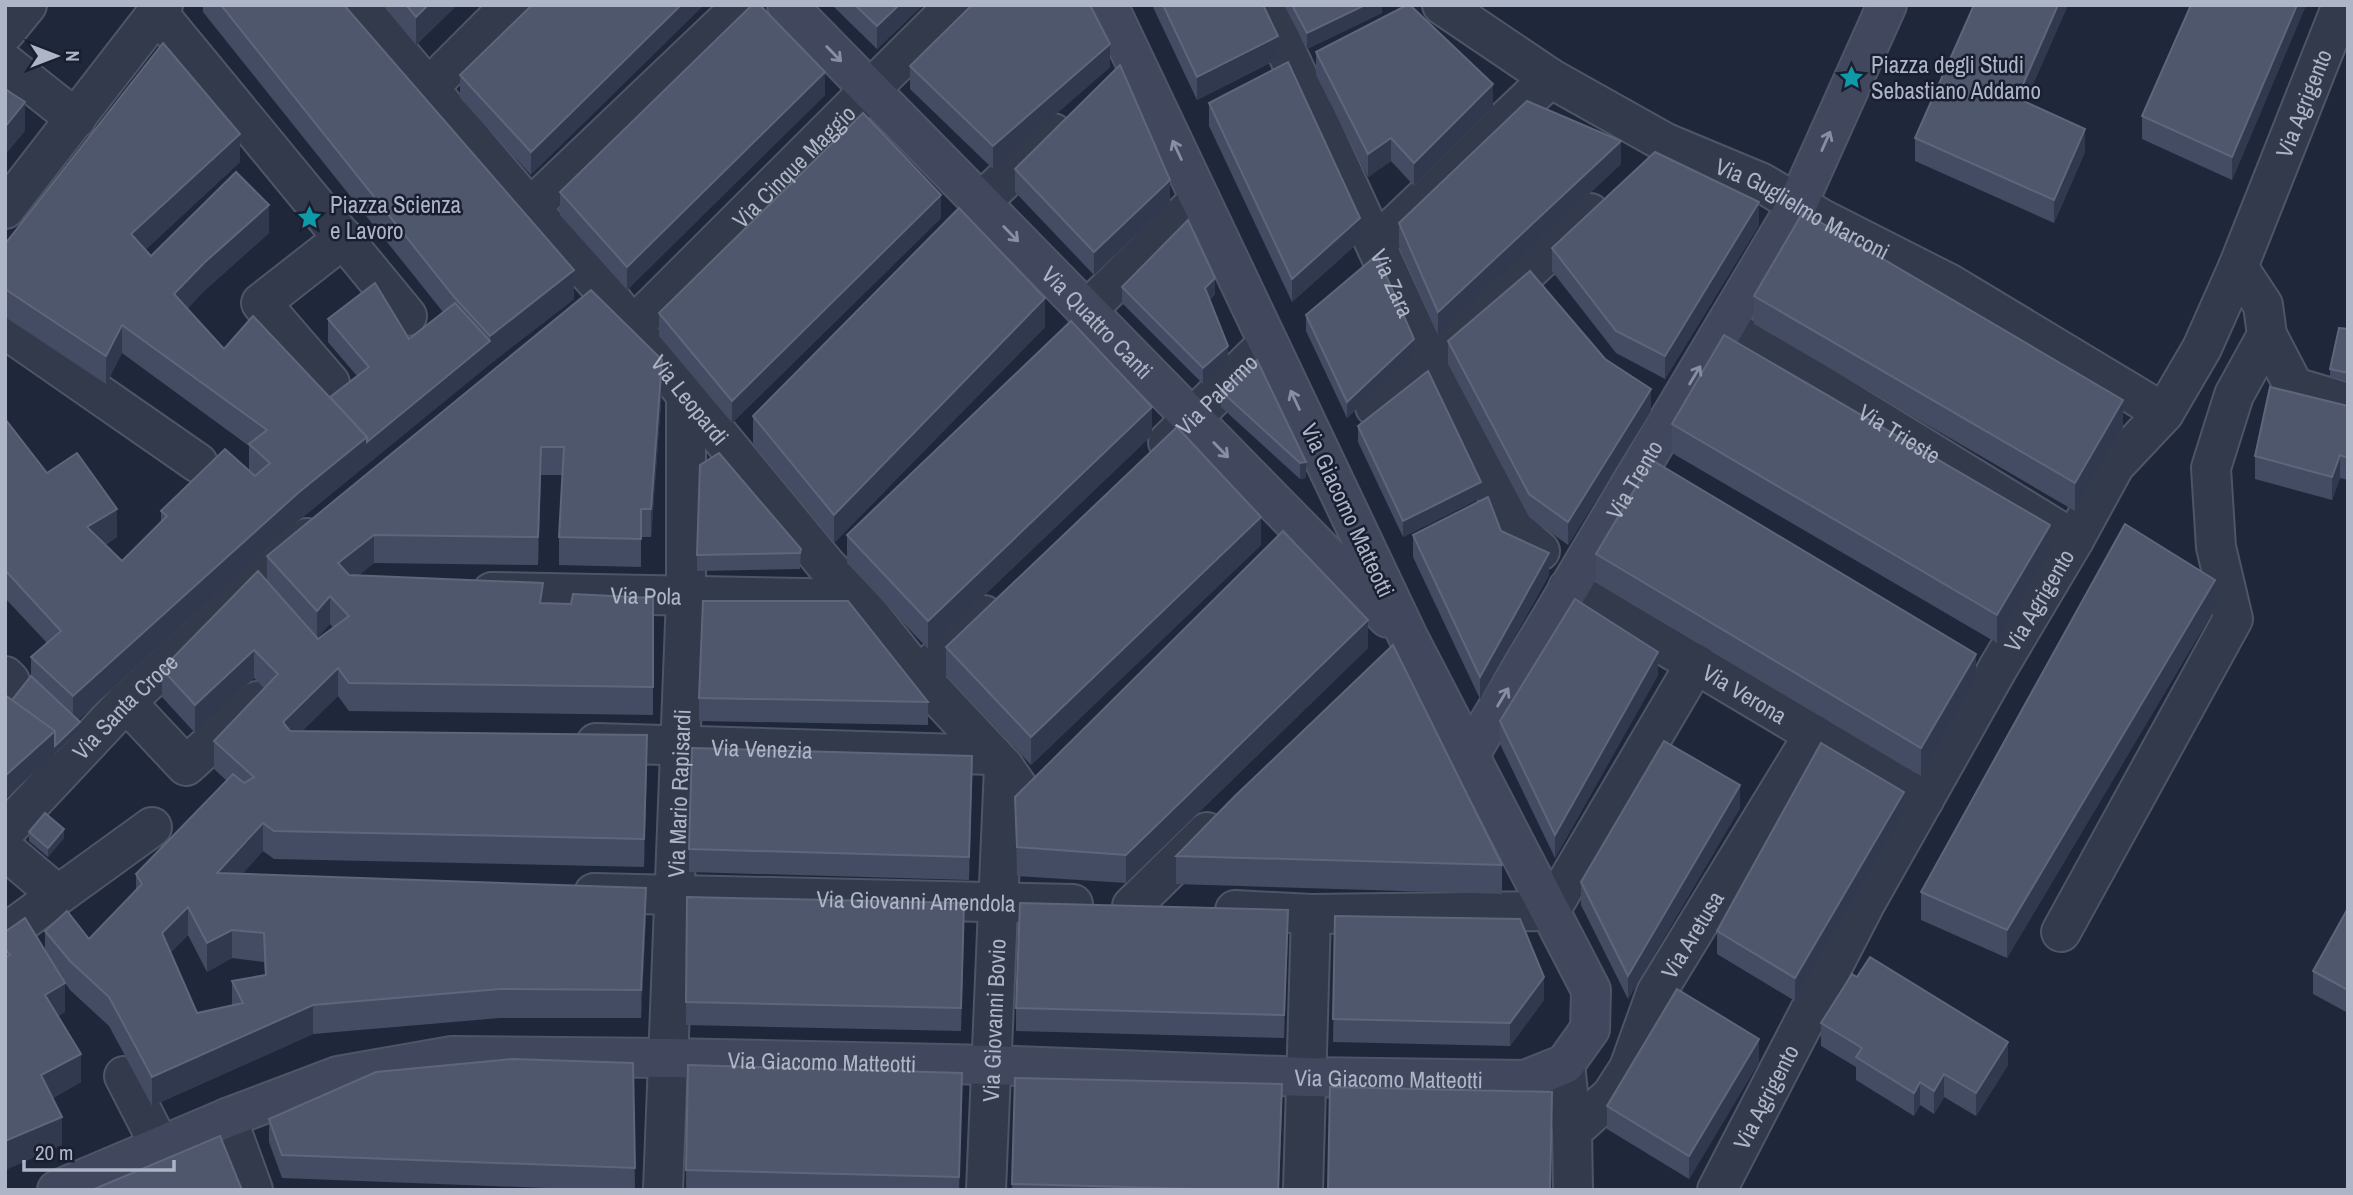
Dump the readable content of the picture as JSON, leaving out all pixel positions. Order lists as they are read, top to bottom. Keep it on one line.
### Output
{"streets":{"main road":["Via Quattro Canti","Via Trento","Via Giacomo Matteotti"],"street":["Via Agrigento","Via Cinque Maggio","Via Guglielmo Marconi","Via Zara","Via Palermo","Via Leopardi","Via Trieste","Via Pola","Via Verona","Via Santa Croce","Via Venezia","Via Mario Rapisardi","Via Giovanni Amendola","Via Aretusa","Via Giovanni Bovio"]},"crossings":[["Via Agrigento","Via Guglielmo Marconi"],["Via Agrigento","Via Trieste"],["Via Agrigento","Via Verona"],["Via Cinque Maggio","Via Quattro Canti"],["Via Cinque Maggio","Via Leopardi"],["Via Guglielmo Marconi","Via Trento"],["Via Quattro Canti","Via Palermo"],["Via Quattro Canti","Via Giacomo Matteotti"],["Via Palermo","Via Giacomo Matteotti"],["Via Leopardi","Via Pola"],["Via Leopardi","Via Venezia"],["Via Leopardi","Via Mario Rapisardi"],["Via Leopardi","Via Giovanni Bovio"],["Via Trieste","Via Trento"],["Via Trento","Via Giacomo Matteotti"],["Via Trento","Via Verona"],["Via Giacomo Matteotti","Via Mario Rapisardi"],["Via Giacomo Matteotti","Via Giovanni Amendola"],["Via Giacomo Matteotti","Via Giovanni Bovio"],["Via Pola","Via Mario Rapisardi"],["Via Verona","Via Aretusa"],["Via Venezia","Via Mario Rapisardi"],["Via Venezia","Via Giovanni Bovio"],["Via Mario Rapisardi","Via Giovanni Amendola"],["Via Giovanni Amendola","Via Giovanni Bovio"]],"one_way":["Via Quattro Canti","Via Trento"],"places":{"place":["Piazza degli Studi Sebastiano Addamo","Piazza Scienza e Lavoro"]},"scale_bar":"20 m","north":"right"}
